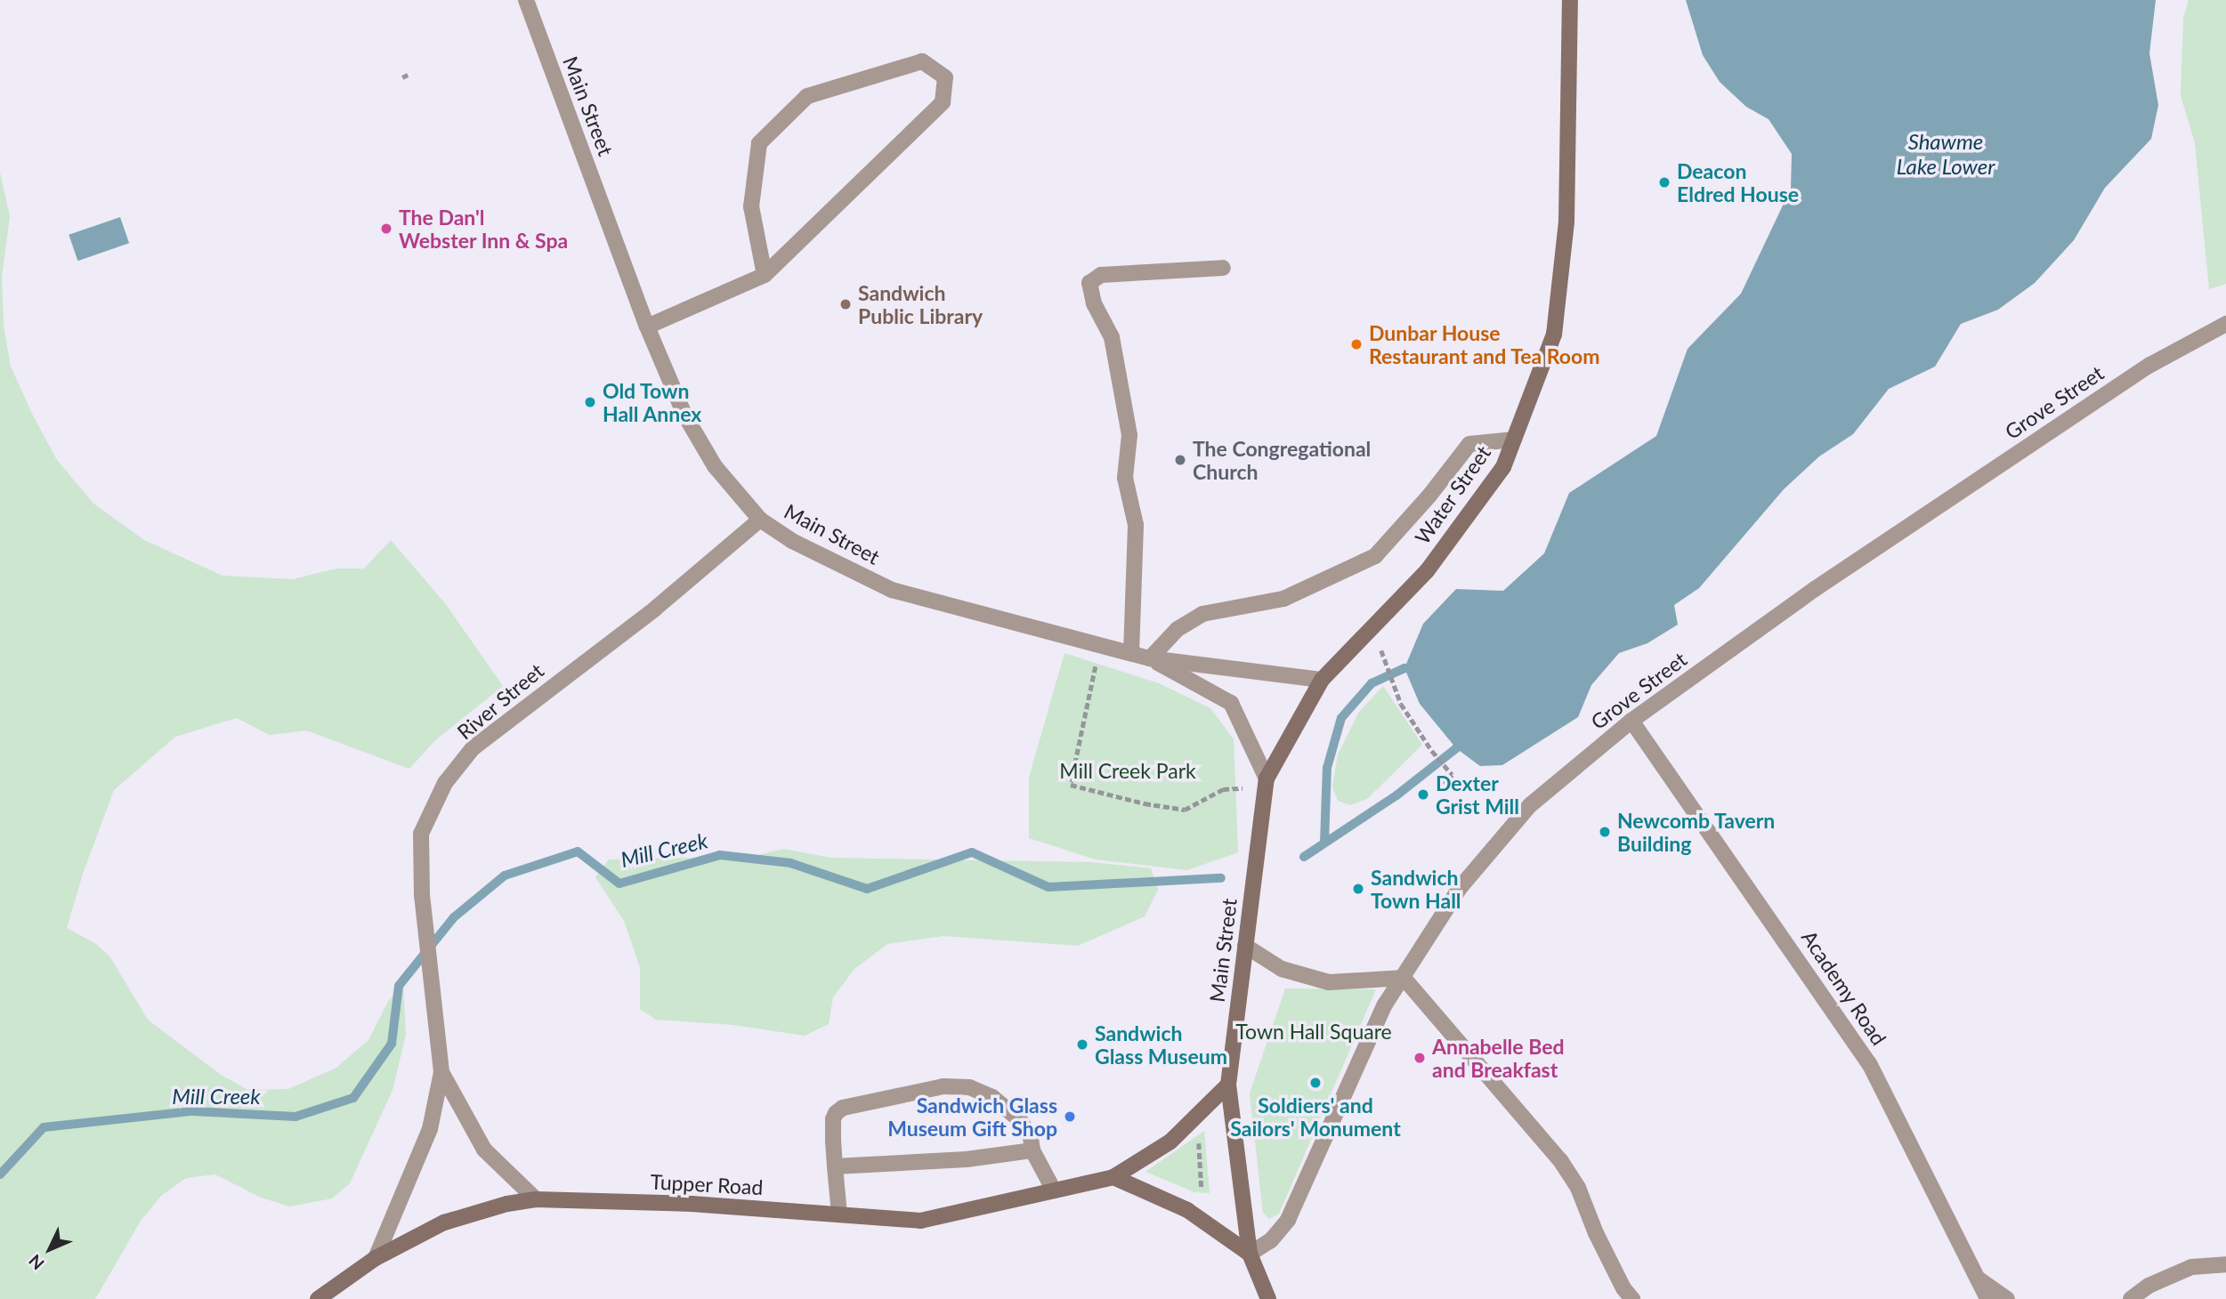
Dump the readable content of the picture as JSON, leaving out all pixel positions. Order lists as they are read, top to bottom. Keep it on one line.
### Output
{"streets":{"main road":["Main Street","Water Street","Tupper Road"],"street":["Grove Street","River Street","Academy Road"]},"crossings":[["Main Street","Grove Street"],["Main Street","Water Street"],["Main Street","River Street"],["Main Street","Tupper Road"],["Grove Street","Academy Road"],["River Street","Tupper Road"]],"water":["Shawme Lake Lower","Mill Creek"],"parks":["Mill Creek Park","Town Hall Square"],"places":["Deacon Eldred House","The Dan'l Webster Inn & Spa","Sandwich Public Library","Dunbar House Restaurant and Tea Room","Old Town Hall Annex","The Congregational Church","Dexter Grist Mill","Newcomb Tavern Building","Sandwich Town Hall","Sandwich Glass Museum","Annabelle Bed and Breakfast","Soldiers' and Sailors' Monument","Sandwich Glass Museum Gift Shop"],"north":"bottom left"}
